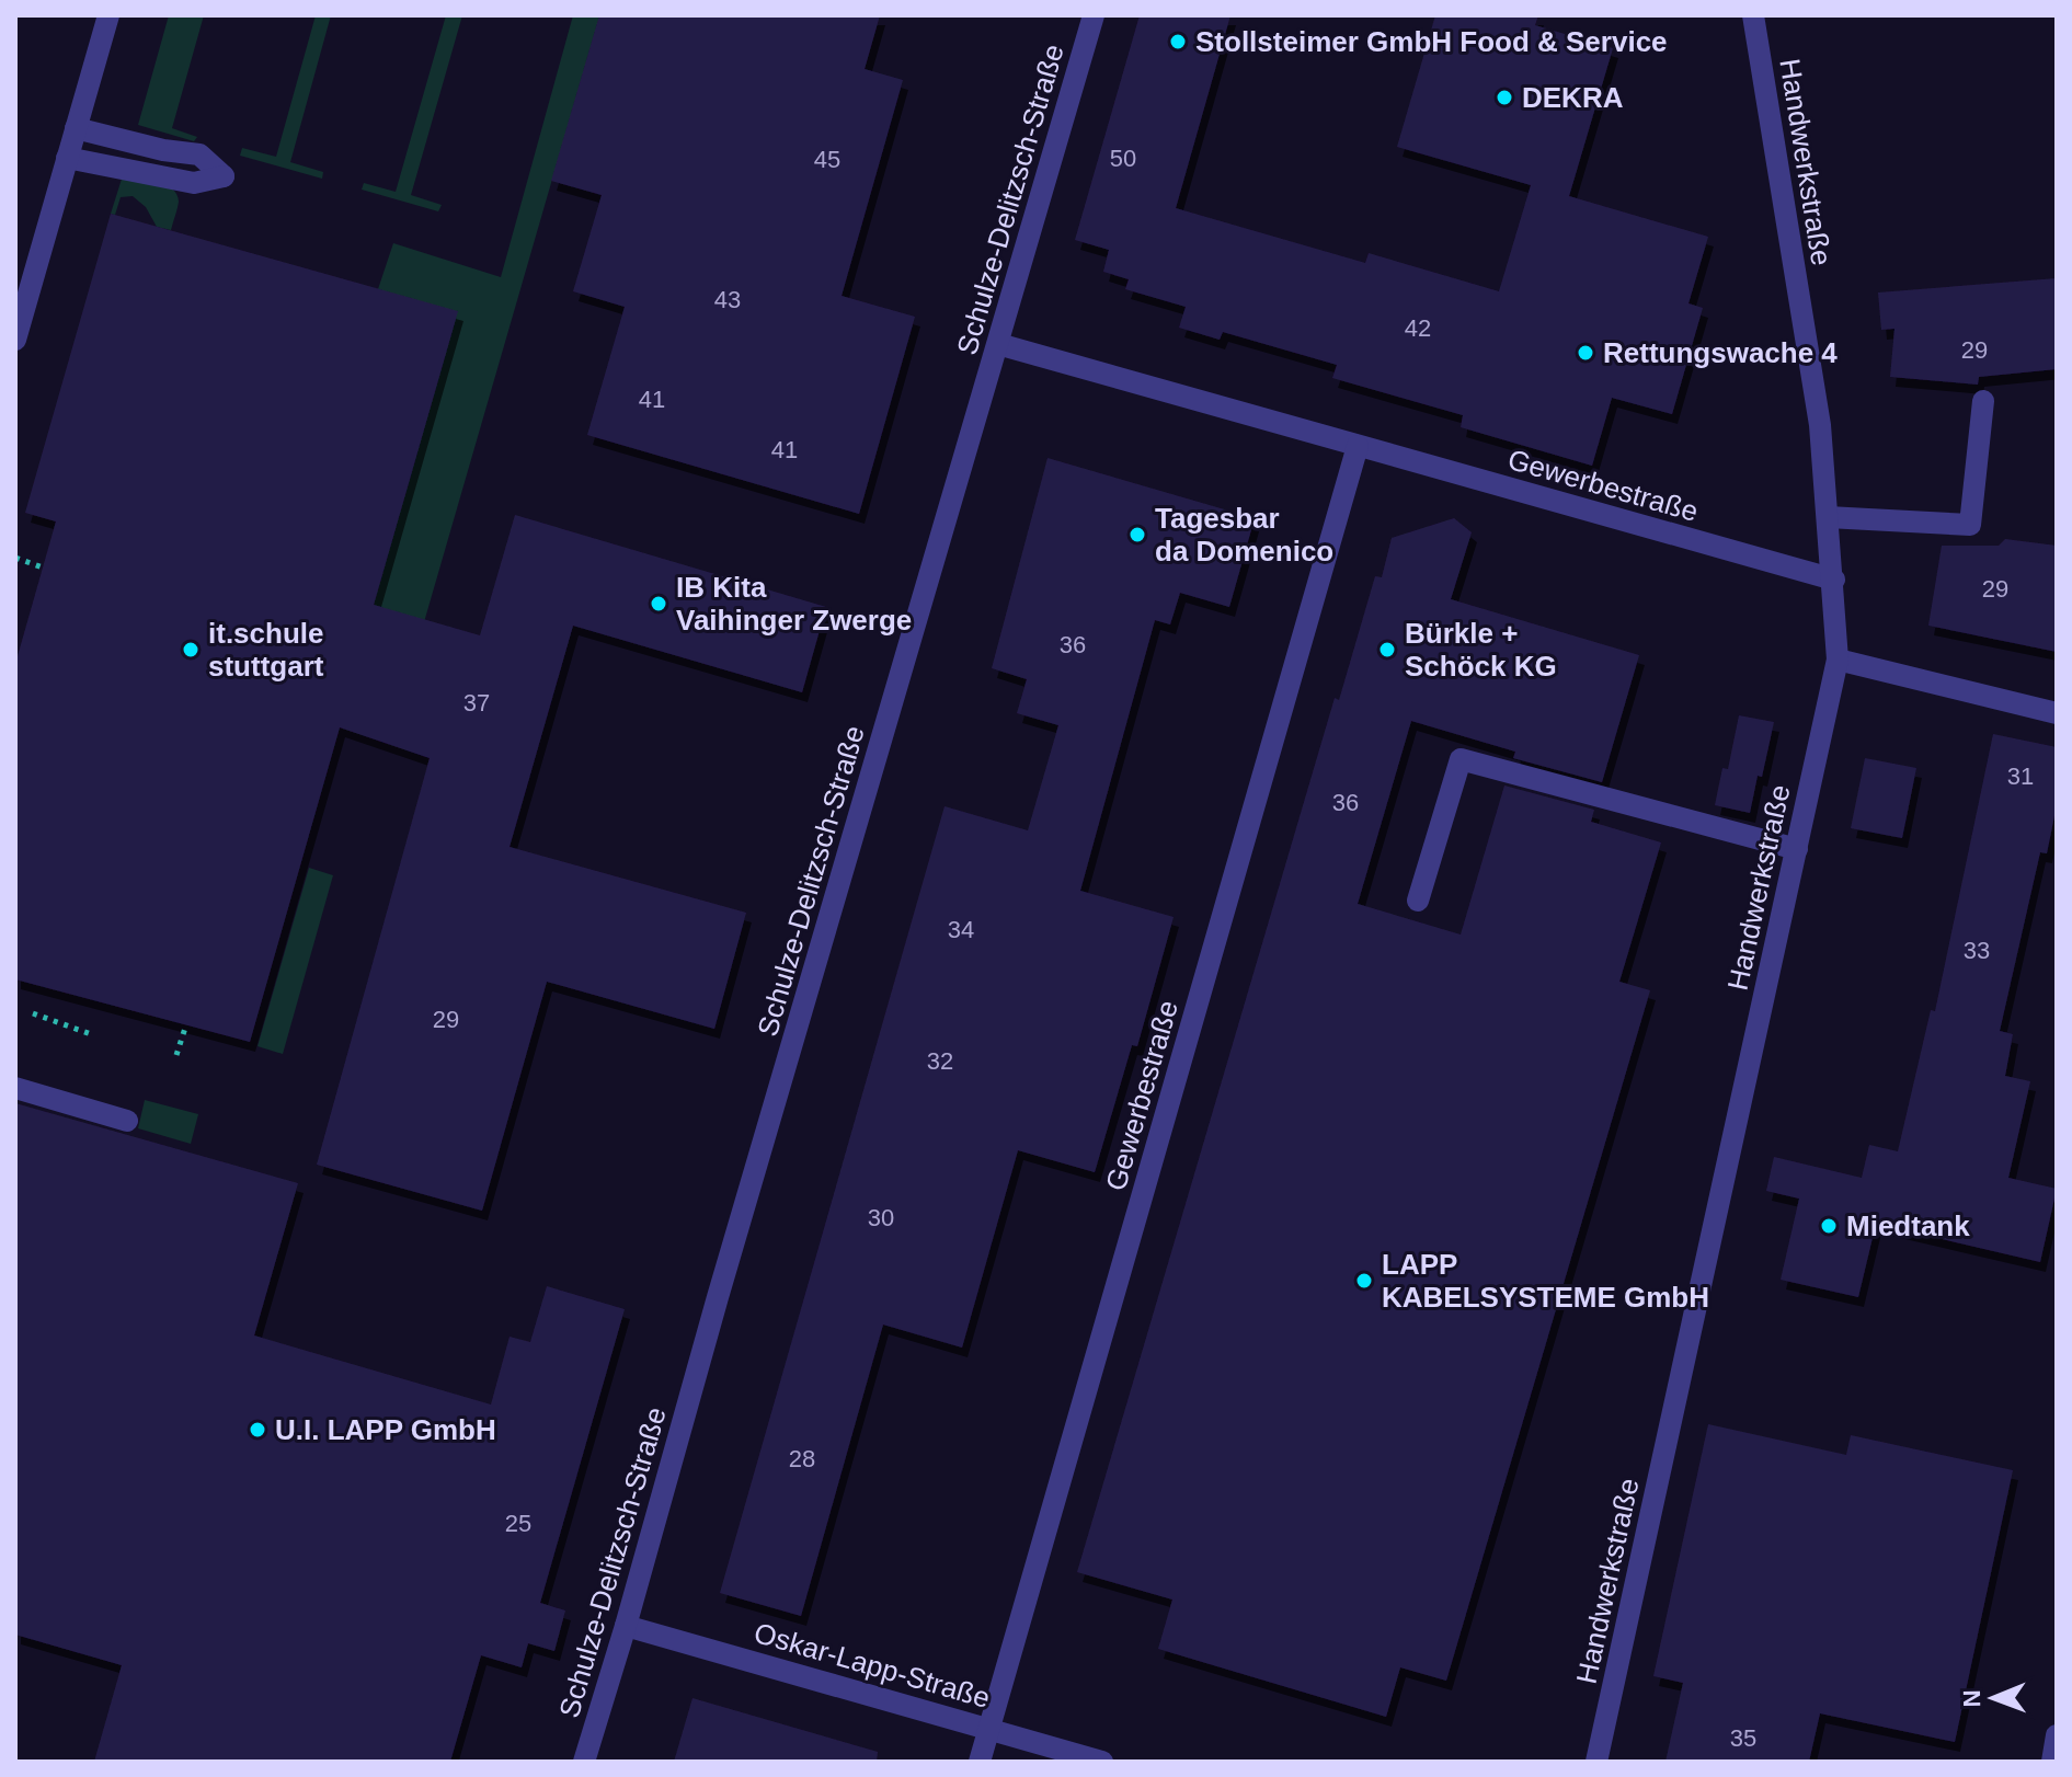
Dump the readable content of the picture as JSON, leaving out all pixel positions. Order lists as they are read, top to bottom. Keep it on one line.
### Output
{"streets":{"street":["Handwerkstraße","Schulze-Delitzsch-Straße","Gewerbestraße","Oskar-Lapp-Straße"]},"crossings":[["Handwerkstraße","Gewerbestraße"],["Schulze-Delitzsch-Straße","Gewerbestraße"],["Schulze-Delitzsch-Straße","Oskar-Lapp-Straße"],["Gewerbestraße","Oskar-Lapp-Straße"]],"places":["Stollsteimer GmbH Food & Service","DEKRA","Rettungswache 4","Tagesbar da Domenico","IB Kita Vaihinger Zwerge","it.schule stuttgart","Bürkle + Schöck KG","Miedtank","LAPP KABELSYSTEME GmbH","U.I. LAPP GmbH"],"house_numbers":["50","45","43","42","29","41","41","29","36","37","31","36","34","33","29","32","30","28","25","35"],"north":"left"}
